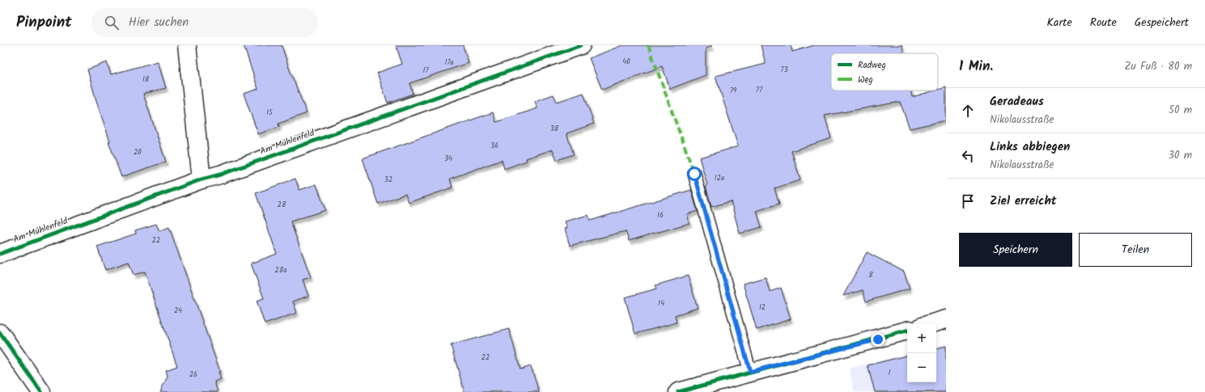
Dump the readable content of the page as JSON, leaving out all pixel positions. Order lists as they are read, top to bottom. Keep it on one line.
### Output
{"streets":{"street":["Am Mühlenfeld"]},"house_numbers":["40","17a","73","17","18","77","79","15","38","36","20","34","12a","32","28","16","22","28a","8","14","12","24","22","1","26"],"legend":["Radweg","Weg"],"page":{"header":"Pinpoint","search":"Hier suchen","nav":["Karte","Route","Gespeichert"],"heading":["1 Min.","Zu Fuß · 80 m"],"list":[["Geradeaus","Nikolausstraße","50 m"],["Links abbiegen","Nikolausstraße","30 m"],"Ziel erreicht"],"buttons":["Speichern","Teilen"],"map_buttons":["+","−"]}}
